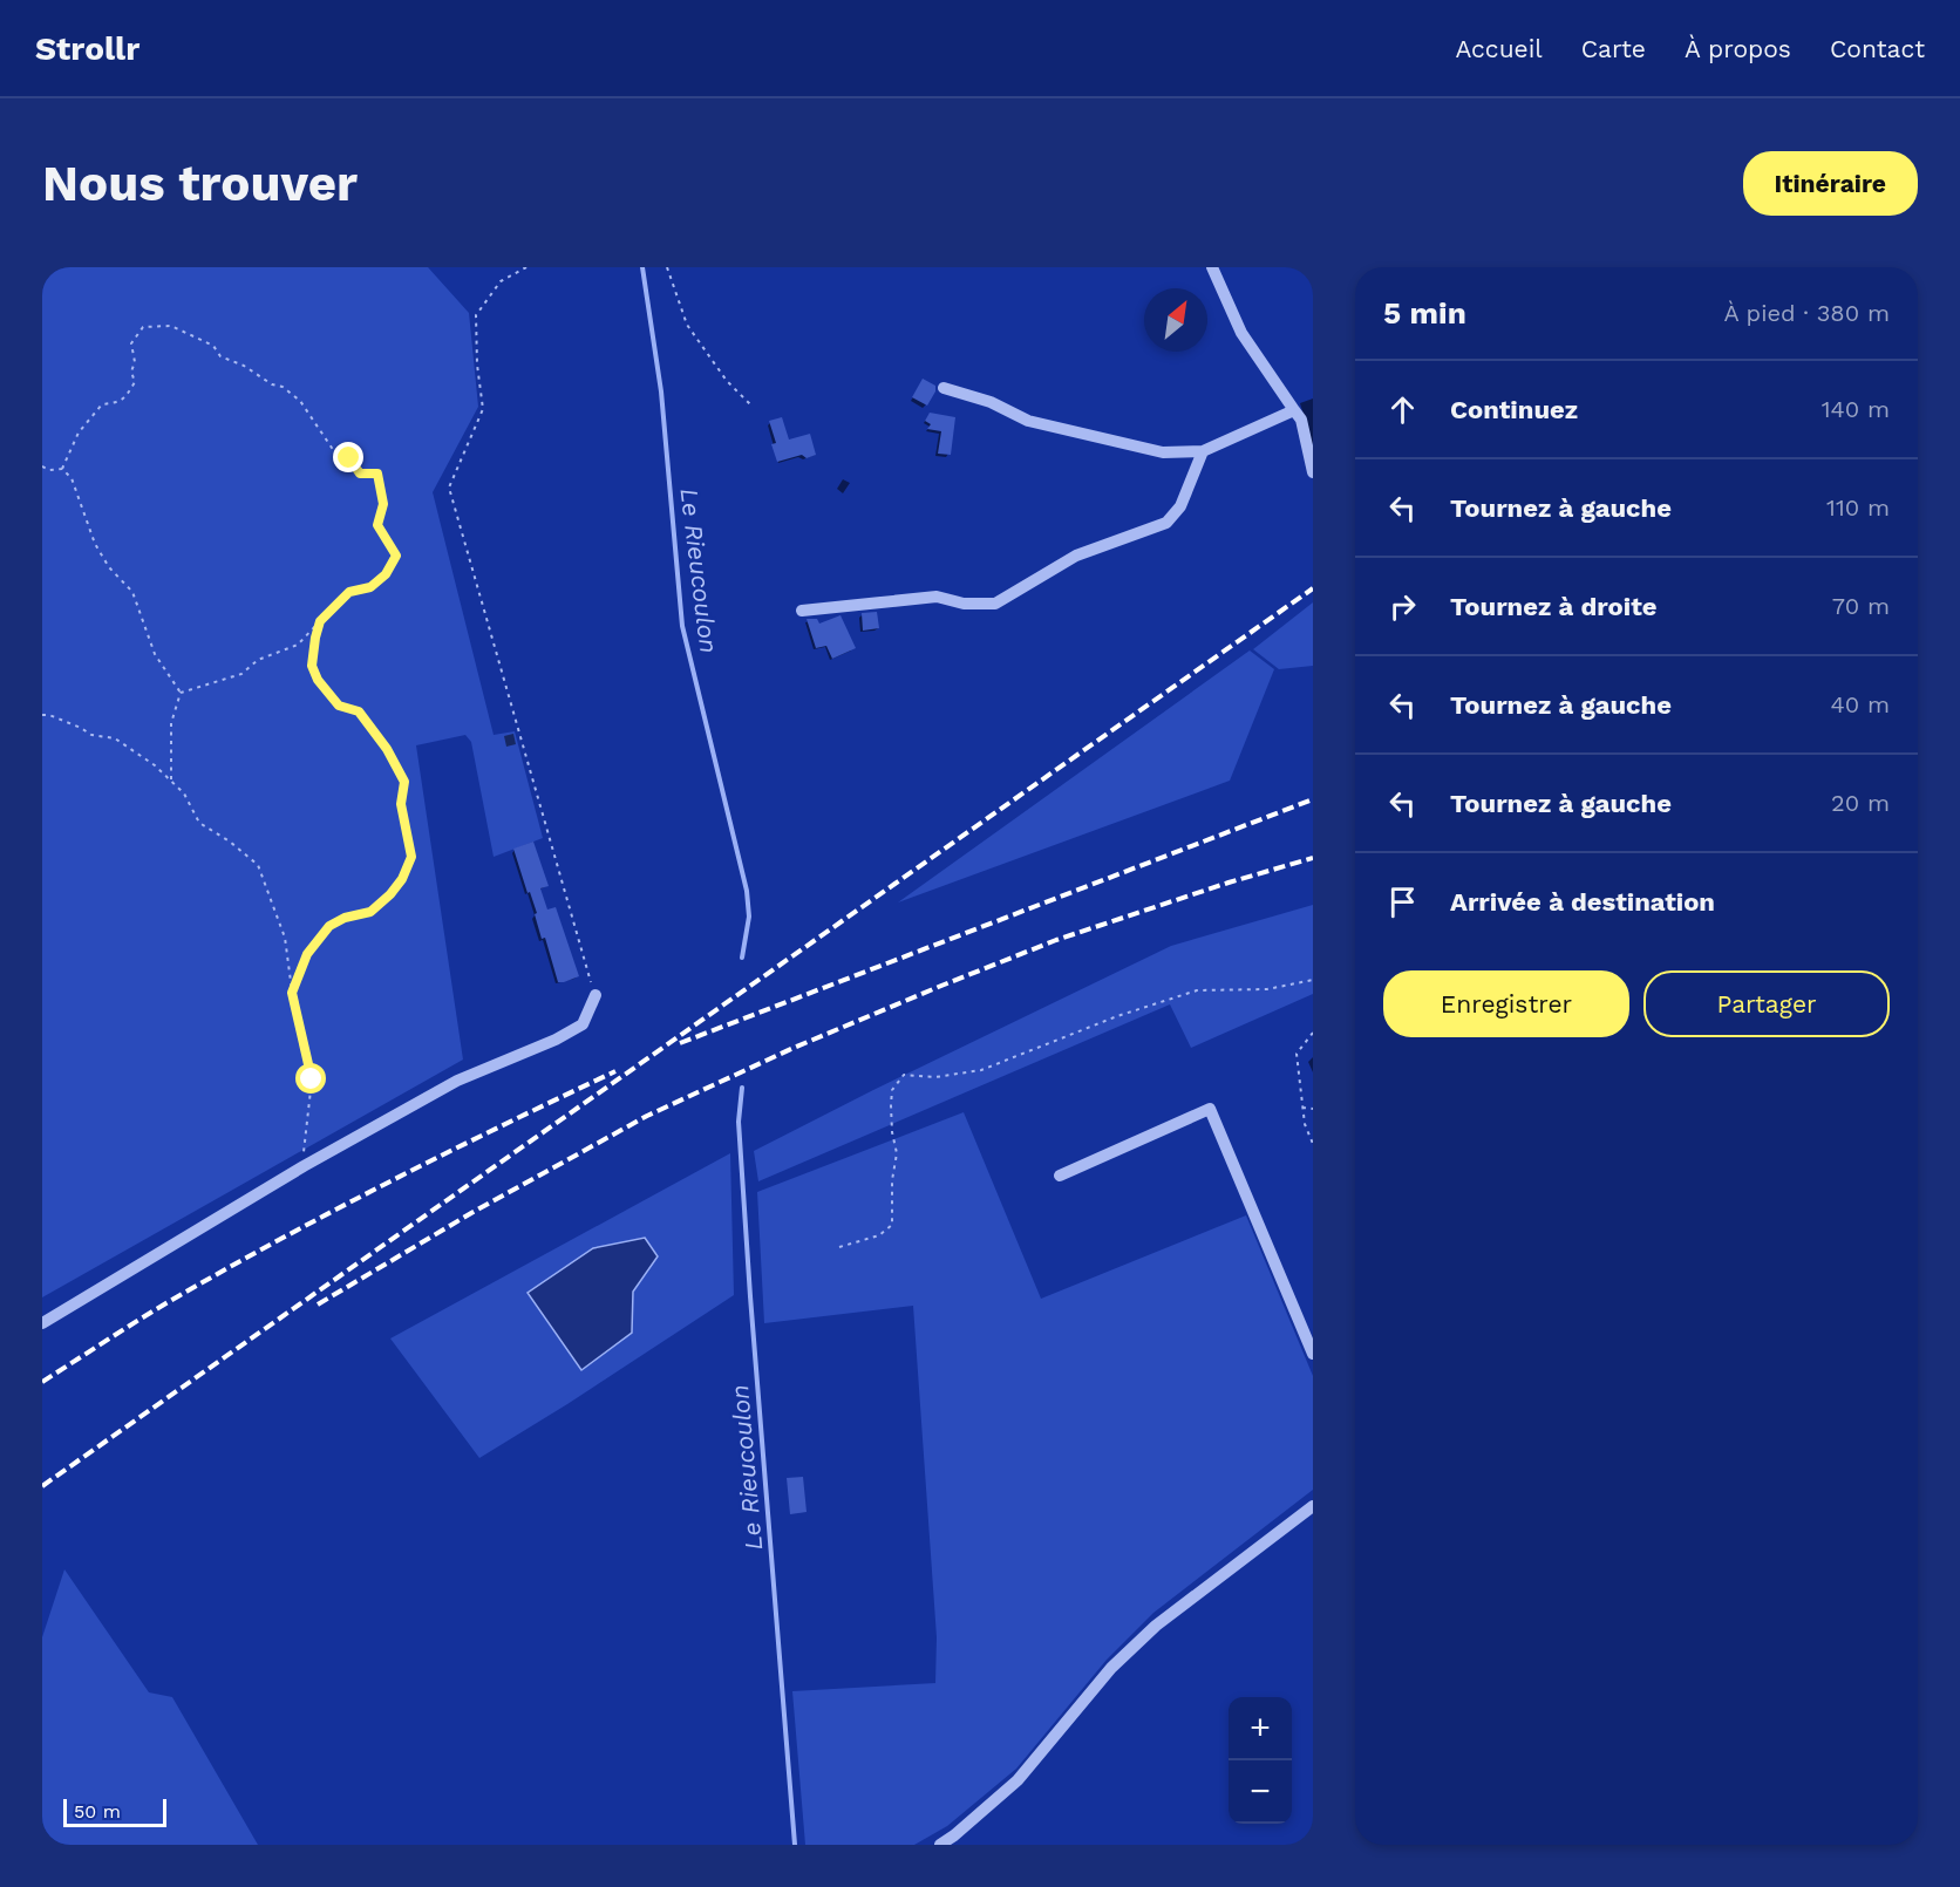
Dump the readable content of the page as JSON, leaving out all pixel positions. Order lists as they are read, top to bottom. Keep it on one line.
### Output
{"water":["Le Rieucoulon"],"scale_bar":"50 m","north":"top right","page":{"header":"Strollr","nav":["Accueil","Carte","À propos","Contact"],"buttons":["Itinéraire",["Enregistrer","Partager"]],"title":"Nous trouver","heading":["5 min","À pied · 380 m"],"list":[["Continuez","140 m"],["Tournez à gauche","110 m"],["Tournez à droite","70 m"],["Tournez à gauche","40 m"],["Tournez à gauche","20 m"],"Arrivée à destination"],"map_buttons":["+","−"],"scale":"50 m"}}
